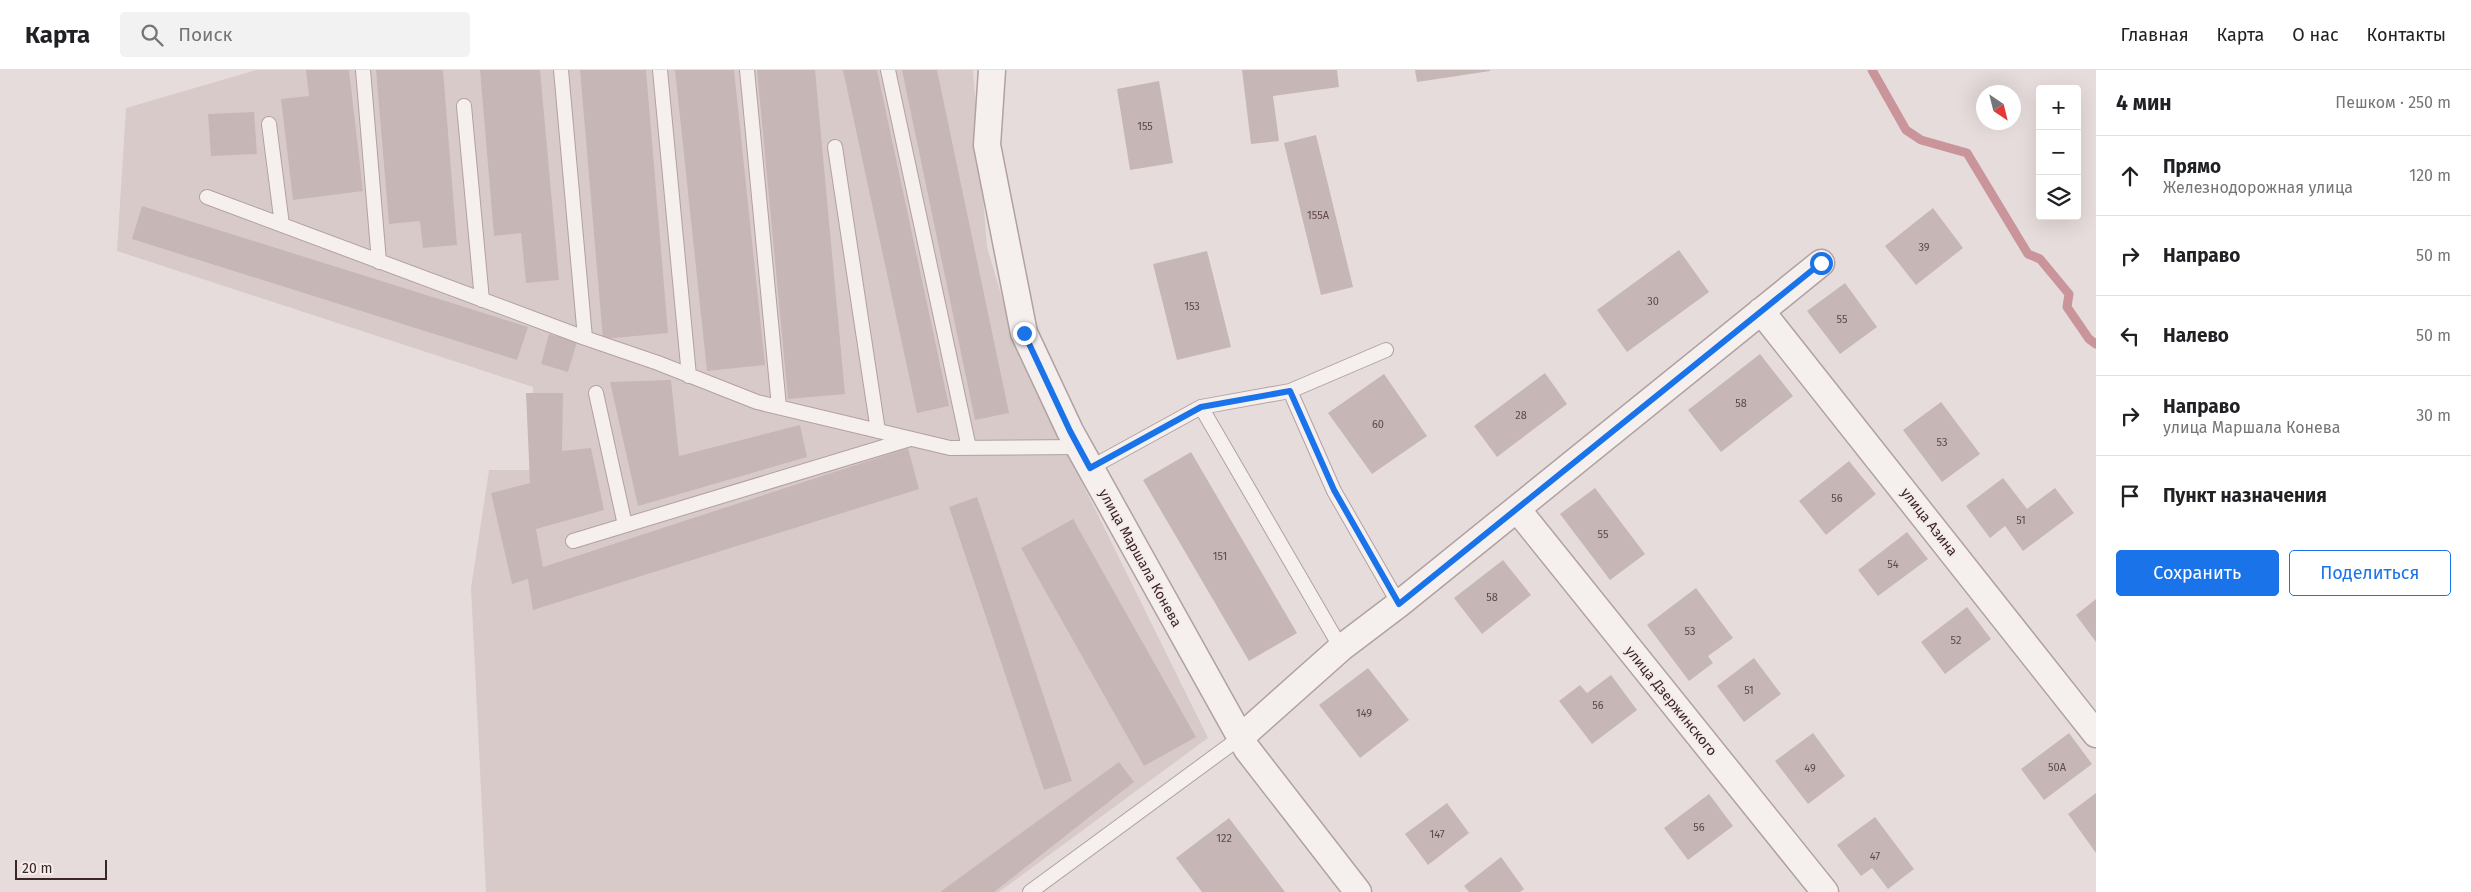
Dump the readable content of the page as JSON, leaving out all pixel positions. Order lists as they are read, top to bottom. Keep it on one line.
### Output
{"streets":{"street":["улица Азина","улица Маршала Конева","улица Дзержинского"]},"house_numbers":["155","155А","39","30","153","55","58","28","60","53","56","51","55","151","54","58","53","52","51","56","149","50А","49","56","147","122","47"],"scale_bar":"20 m","north":"bottom right","page":{"header":"Карта","search":"Поиск","nav":["Главная","Карта","О нас","Контакты"],"heading":["4 мин","Пешком · 250 m"],"map_buttons":["+","−"],"list":[["Прямо","Железнодорожная улица","120 m"],["Направо","50 m"],["Налево","50 m"],["Направо","улица Маршала Конева","30 m"],"Пункт назначения"],"buttons":["Сохранить","Поделиться"],"scale":"20 m"}}
